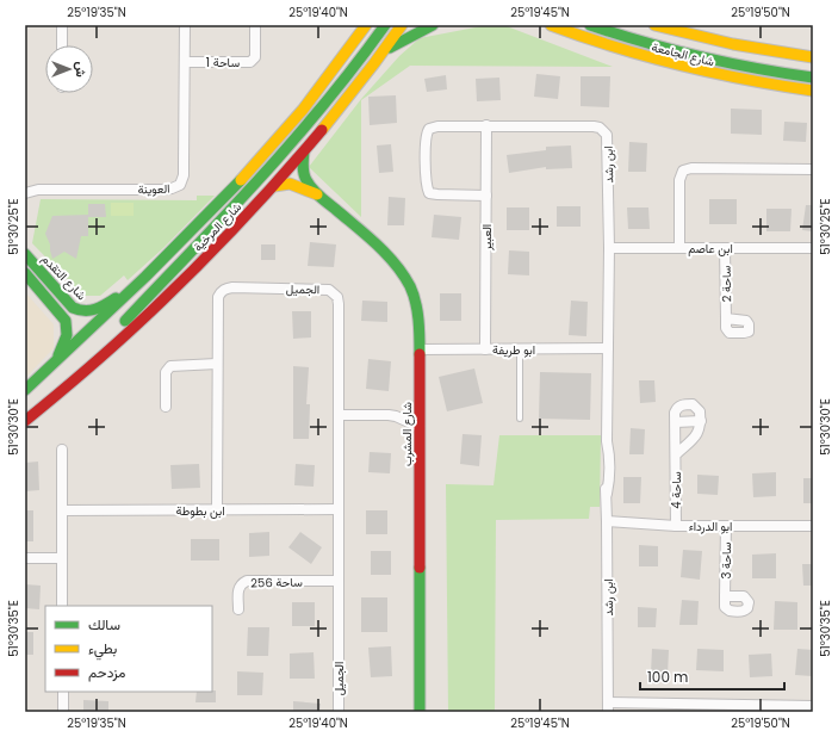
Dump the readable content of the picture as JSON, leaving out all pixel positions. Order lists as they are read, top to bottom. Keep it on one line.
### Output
{"streets":{"main road":["شارع الجامعة","شارع المرخية","شارع التقدم","شارع المشرب"],"street":["ساحة 1","ابن رشد","العوينة","العبير","ابن عاصم","ساحة 2","الجميل","ابو طريفة","ساحة 4","ابن بطوطة","ابو الدرداء","ساحة 3","ساحة 256"]},"crossings":[["ساحة 1","العوينة"],["ابن رشد","العبير"],["ابن رشد","ابن عاصم"],["ابن رشد","ابو طريفة"],["ابن رشد","ابو الدرداء"],["شارع المرخية","شارع التقدم"],["شارع المرخية","شارع المشرب"],["العبير","ابو طريفة"],["ابن عاصم","ساحة 2"],["الجميل","ابن بطوطة"],["الجميل","ساحة 256"],["ابو طريفة","شارع المشرب"],["ساحة 4","ابو الدرداء"],["ابو الدرداء","ساحة 3"]],"legend":["سالك","بطيء","مزدحم"],"scale_bar":"100 m","north":"right","coordinates":["25°19'35\"N","25°19'40\"N","25°19'45\"N","25°19'50\"N","51°30'25\"E","51°30'30\"E","51°30'35\"E"]}
